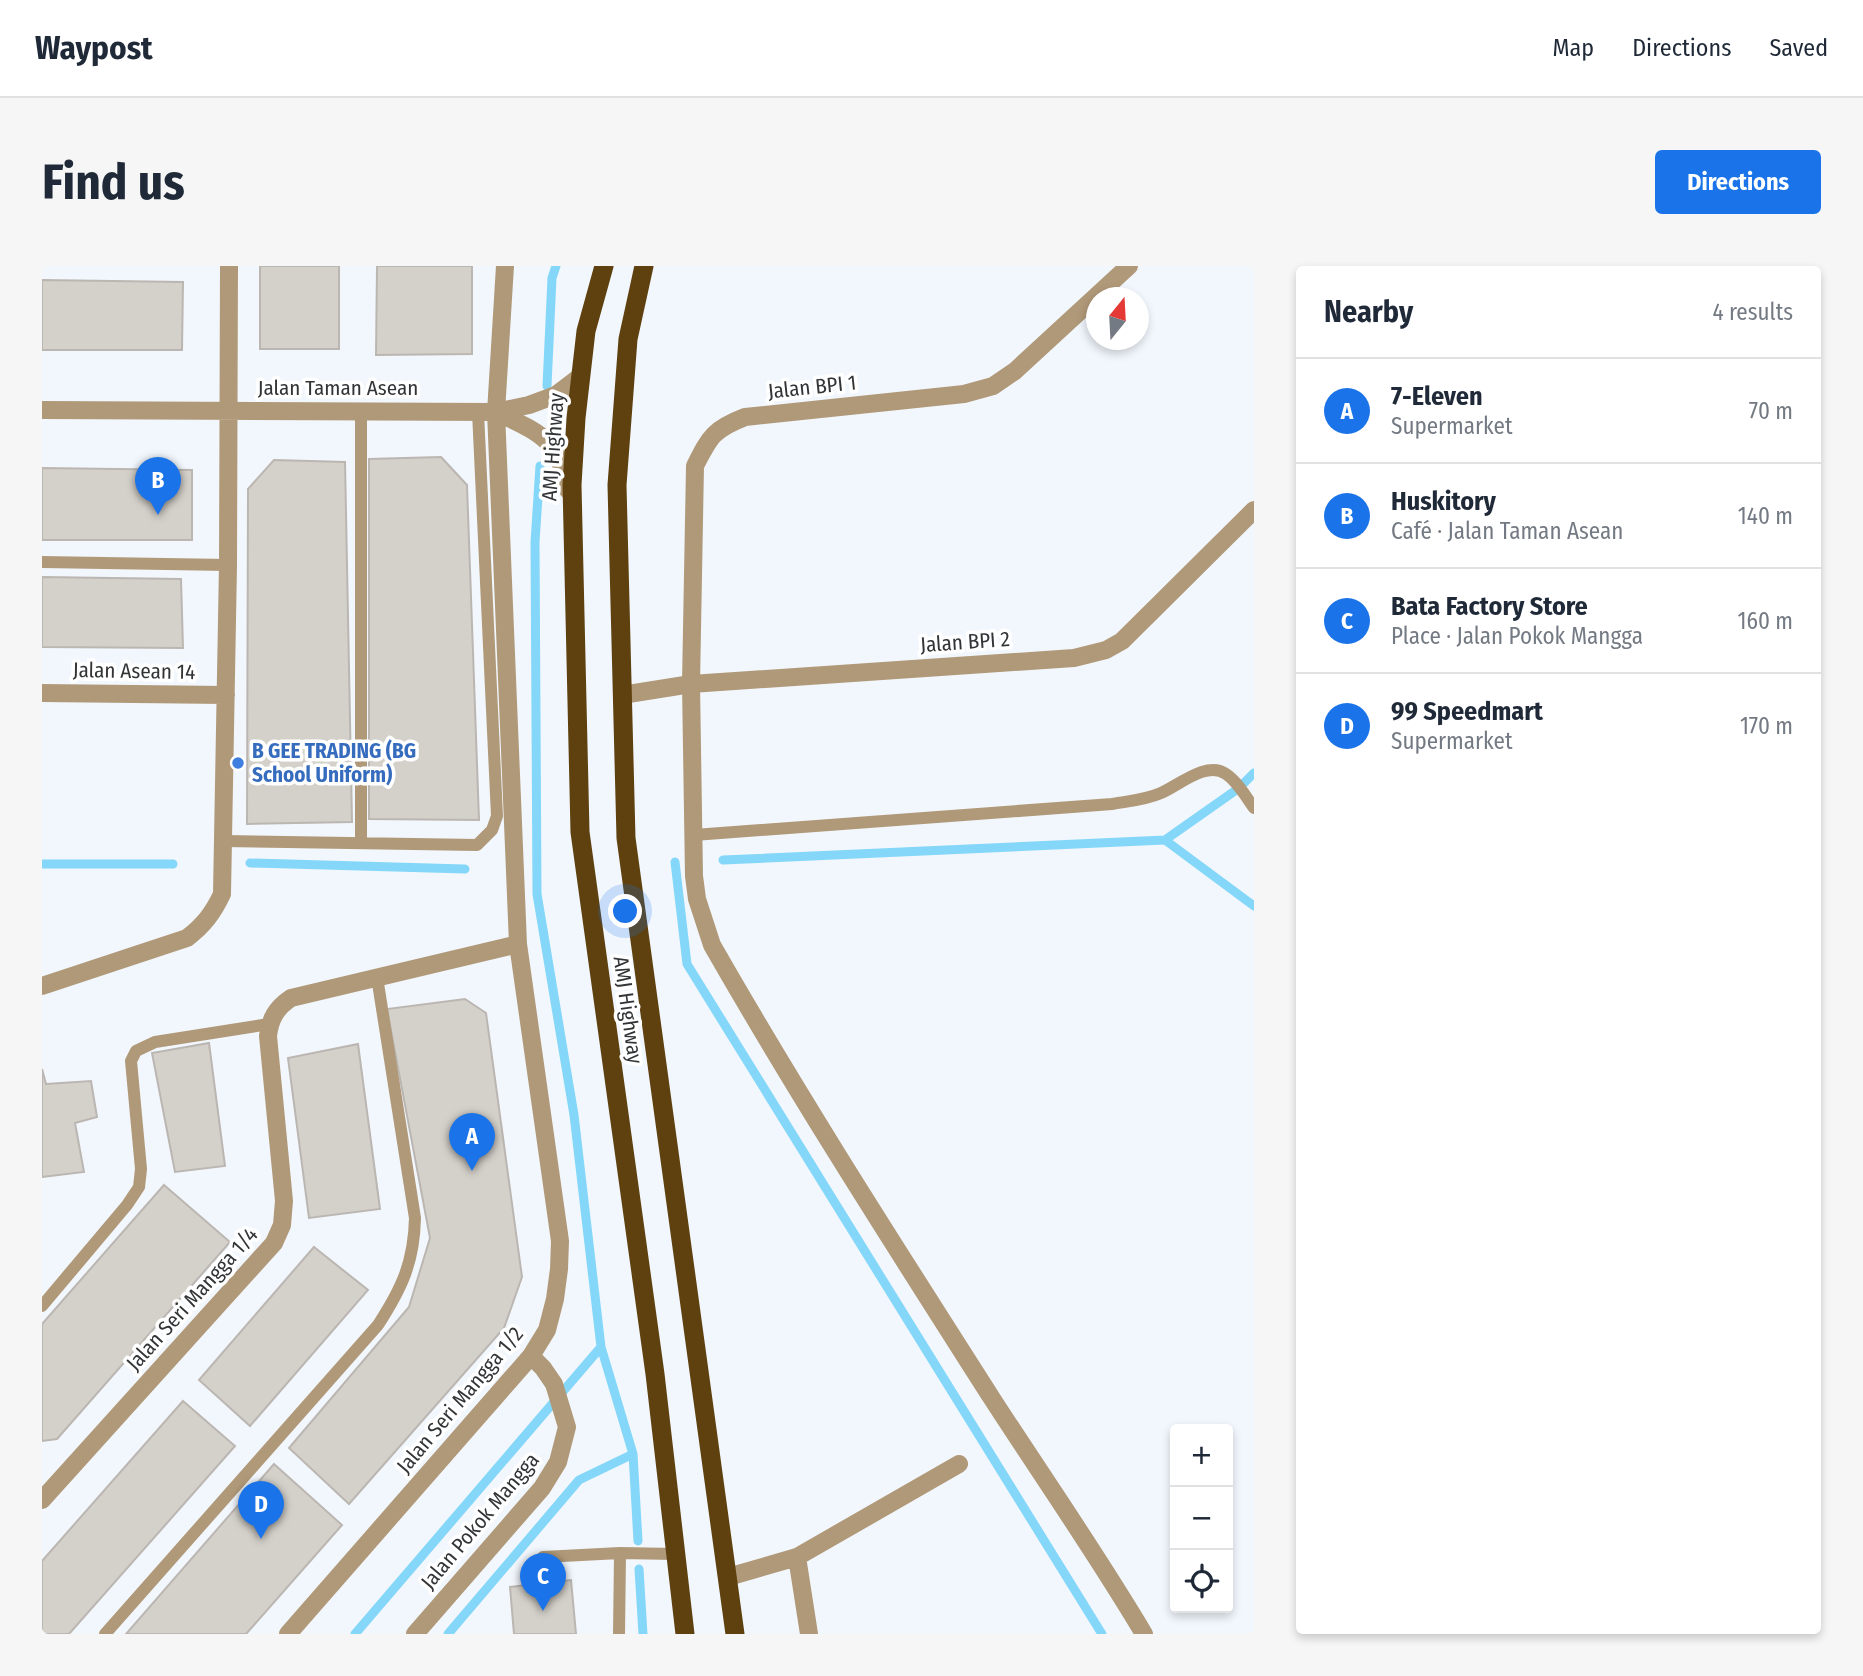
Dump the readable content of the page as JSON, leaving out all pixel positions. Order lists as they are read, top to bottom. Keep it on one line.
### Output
{"streets":{"highway":["AMJ Highway"],"street":["Jalan BPI 1","Jalan Taman Asean","Jalan BPI 2","Jalan Asean 14","Jalan Seri Mangga 1/4","Jalan Seri Mangga 1/2","Jalan Pokok Mangga"]},"crossings":[["Jalan BPI 1","Jalan BPI 2"],["Jalan Taman Asean","AMJ Highway"],["Jalan Taman Asean","Jalan Seri Mangga 1/2"],["AMJ Highway","Jalan BPI 2"],["Jalan Seri Mangga 1/2","Jalan Pokok Mangga"]],"places":["B GEE TRADING (BG School Uniform)"],"north":"top","page":{"header":"Waypost","nav":["Map","Directions","Saved"],"buttons":"Directions","title":"Find us","heading":["Nearby","4 results"],"list":[{"mark":"A","name":"7-Eleven","note":"Supermarket","value":"70 m"},{"mark":"B","name":"Huskitory","note":"Café · Jalan Taman Asean","value":"140 m"},{"mark":"C","name":"Bata Factory Store","note":"Place · Jalan Pokok Mangga","value":"160 m"},{"mark":"D","name":"99 Speedmart","note":"Supermarket","value":"170 m"}],"pins":["B","A","D","C"],"map_buttons":["+","−"]}}
